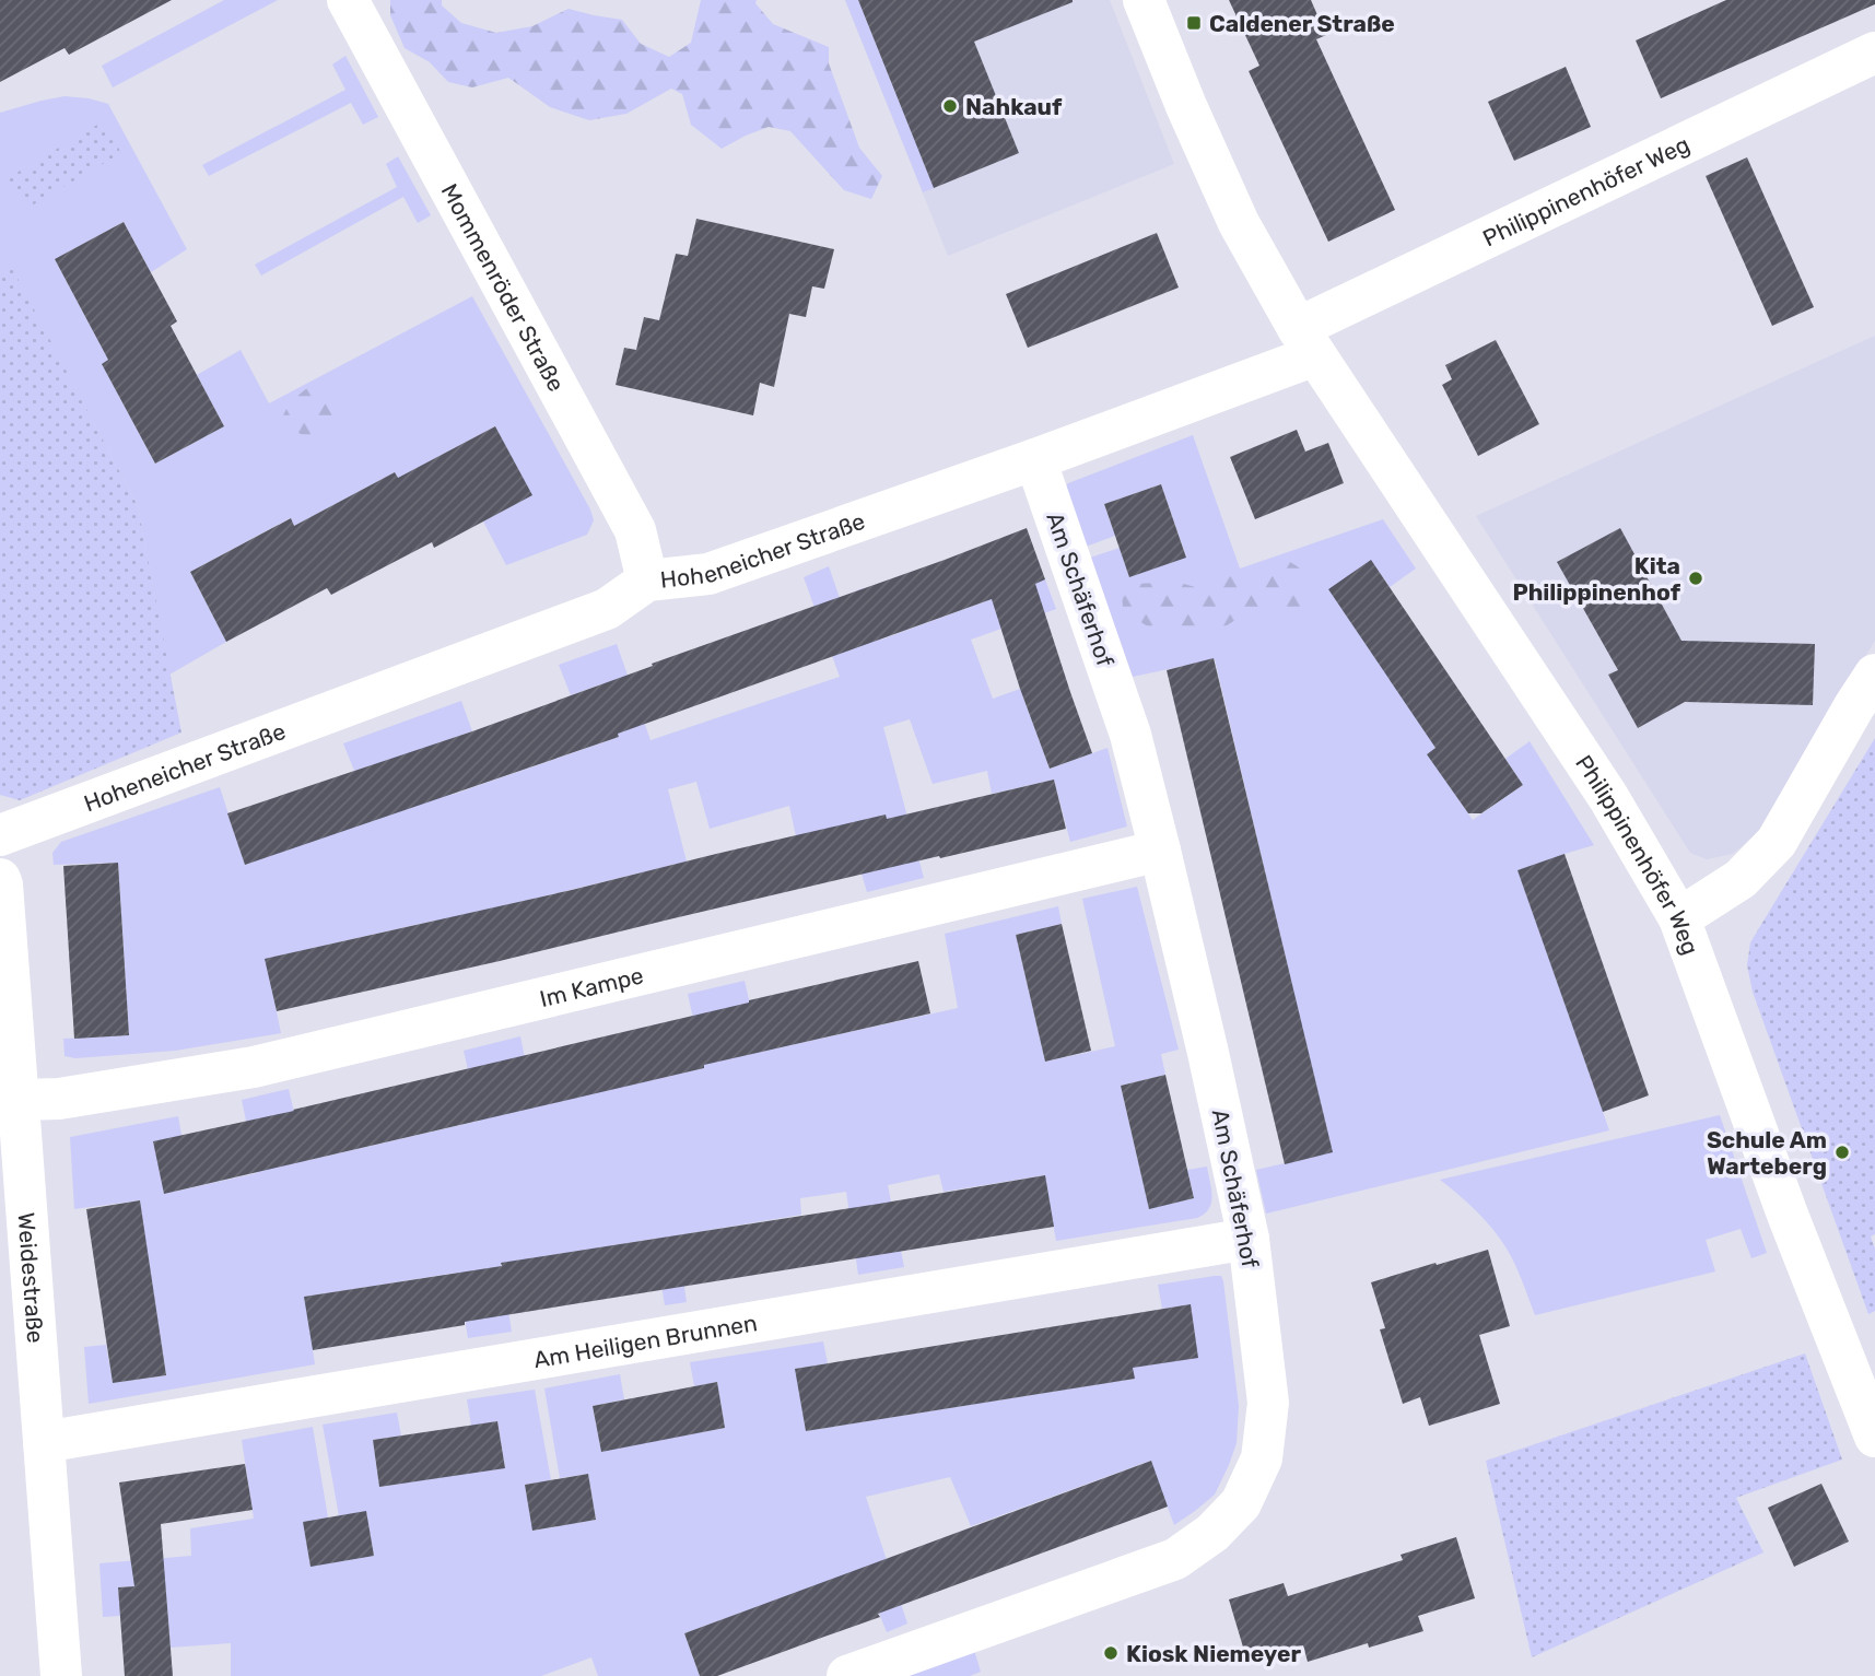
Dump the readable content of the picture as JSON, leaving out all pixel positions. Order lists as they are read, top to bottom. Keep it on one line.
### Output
{"streets":{"street":["Philippinenhöfer Weg","Mommenröder Straße","Hoheneicher Straße","Am Schäferhof","Im Kampe","Weidestraße","Am Heiligen Brunnen"]},"crossings":[["Philippinenhöfer Weg","Hoheneicher Straße"],["Mommenröder Straße","Hoheneicher Straße"],["Hoheneicher Straße","Am Schäferhof"],["Am Schäferhof","Im Kampe"],["Am Schäferhof","Am Heiligen Brunnen"],["Im Kampe","Weidestraße"],["Weidestraße","Am Heiligen Brunnen"]],"places":{"transit":["Caldener Straße"],"other":["Nahkauf","Kita Philippinenhof","Schule Am Warteberg","Kiosk Niemeyer"]}}
